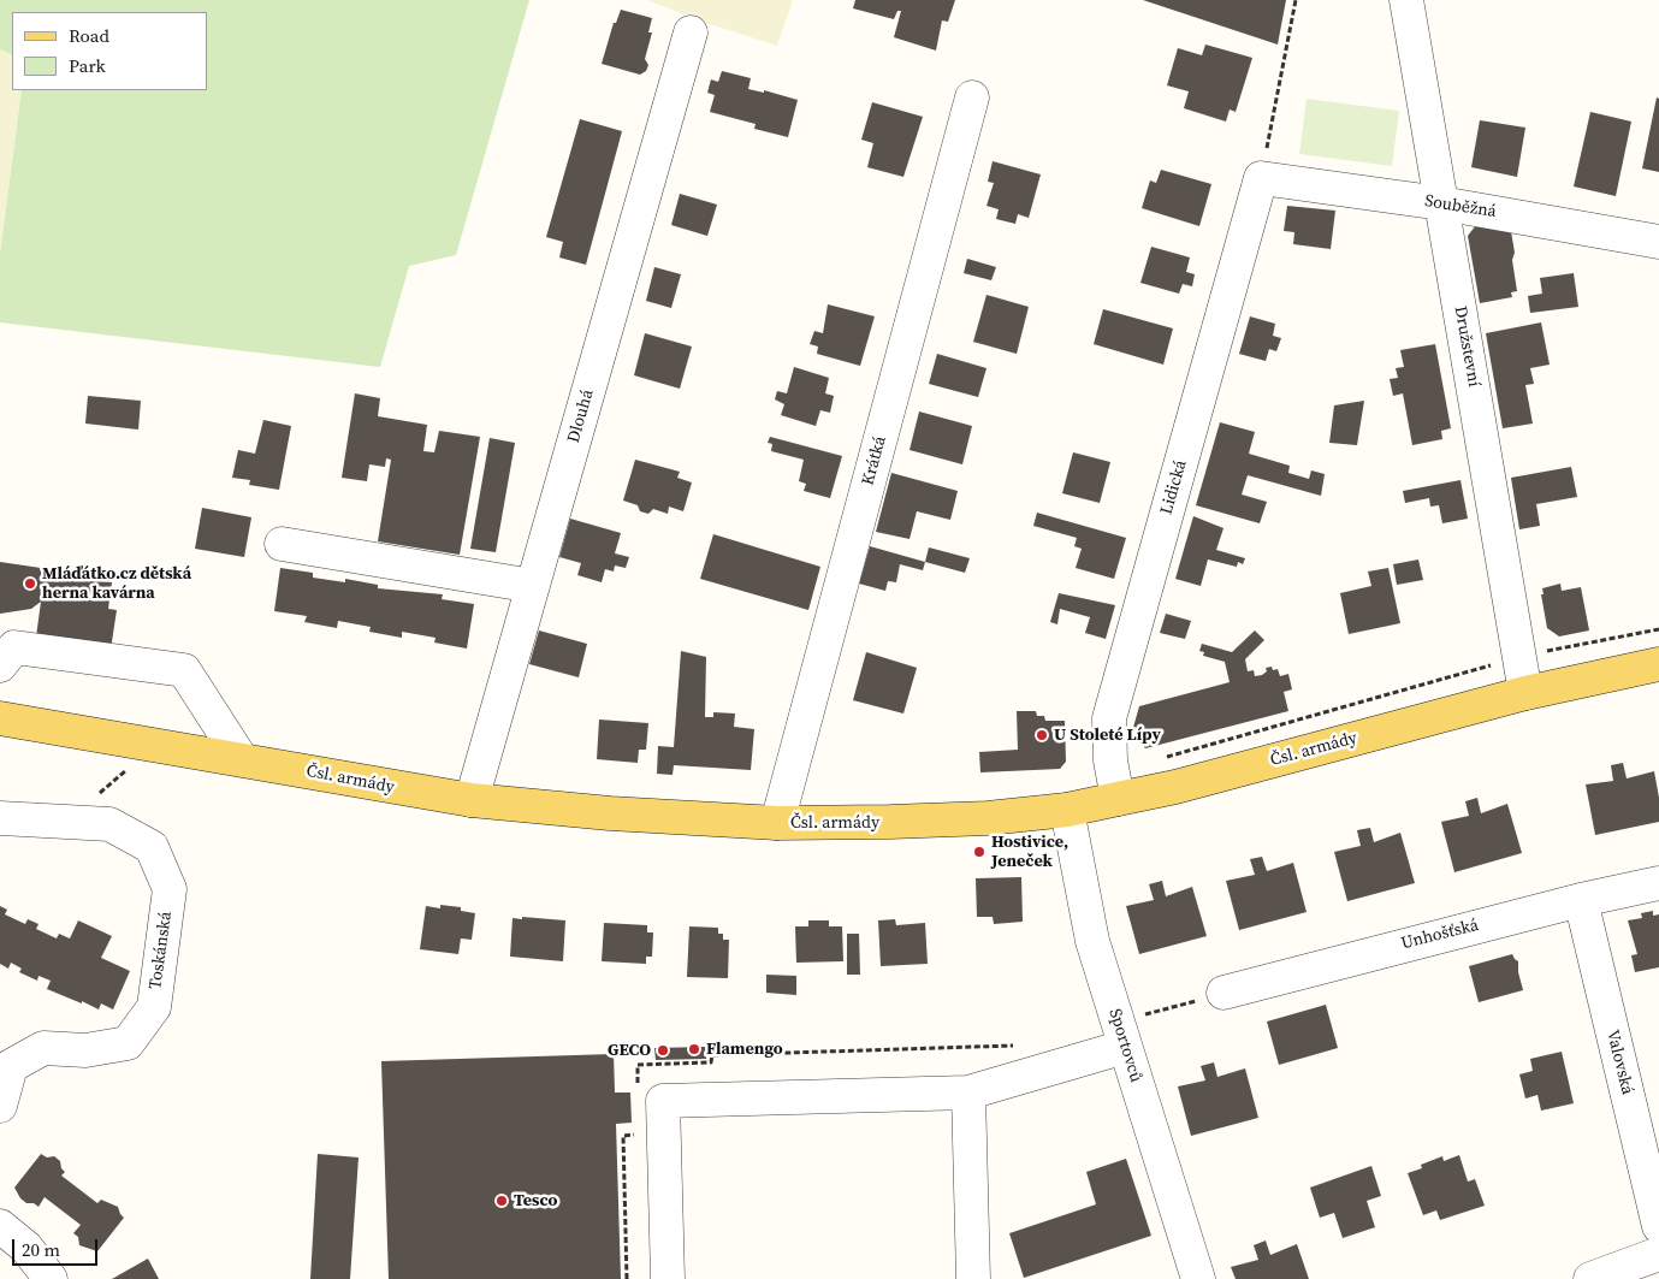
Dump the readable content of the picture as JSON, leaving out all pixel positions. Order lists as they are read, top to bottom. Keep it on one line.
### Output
{"streets":{"main road":["Čsl. armády"],"street":["Souběžná","Družstevní","Dlouhá","Krátká","Lidická","Unhošťská","Toskánská","Sportovců","Valovská"]},"crossings":[["Souběžná","Družstevní"],["Souběžná","Lidická"],["Družstevní","Čsl. armády"],["Dlouhá","Čsl. armády"],["Krátká","Čsl. armády"],["Lidická","Čsl. armády"],["Čsl. armády","Sportovců"],["Unhošťská","Valovská"]],"places":["Mláďátko.cz dětská herna kavárna","U Stoleté Lípy","Hostivice, Jeneček","Flamengo","GECO","Tesco"],"legend":["Road","Park"],"scale_bar":"20 m"}
